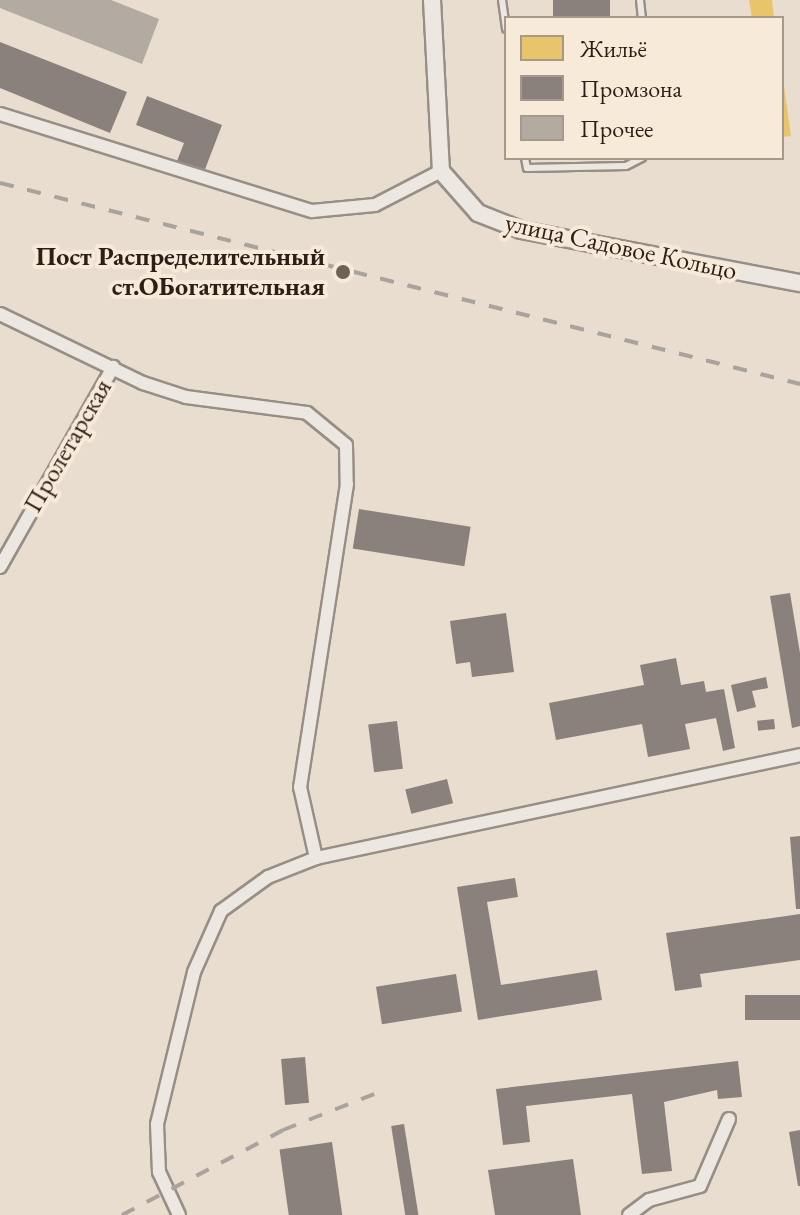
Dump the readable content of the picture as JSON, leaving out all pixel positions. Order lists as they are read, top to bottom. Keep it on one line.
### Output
{"streets":{"street":["улица Садовое Кольцо","Пролетарская"]},"places":["Пост Распределительный ст.ОБогатительная"],"legend":["Жильё","Промзона","Прочее"]}
